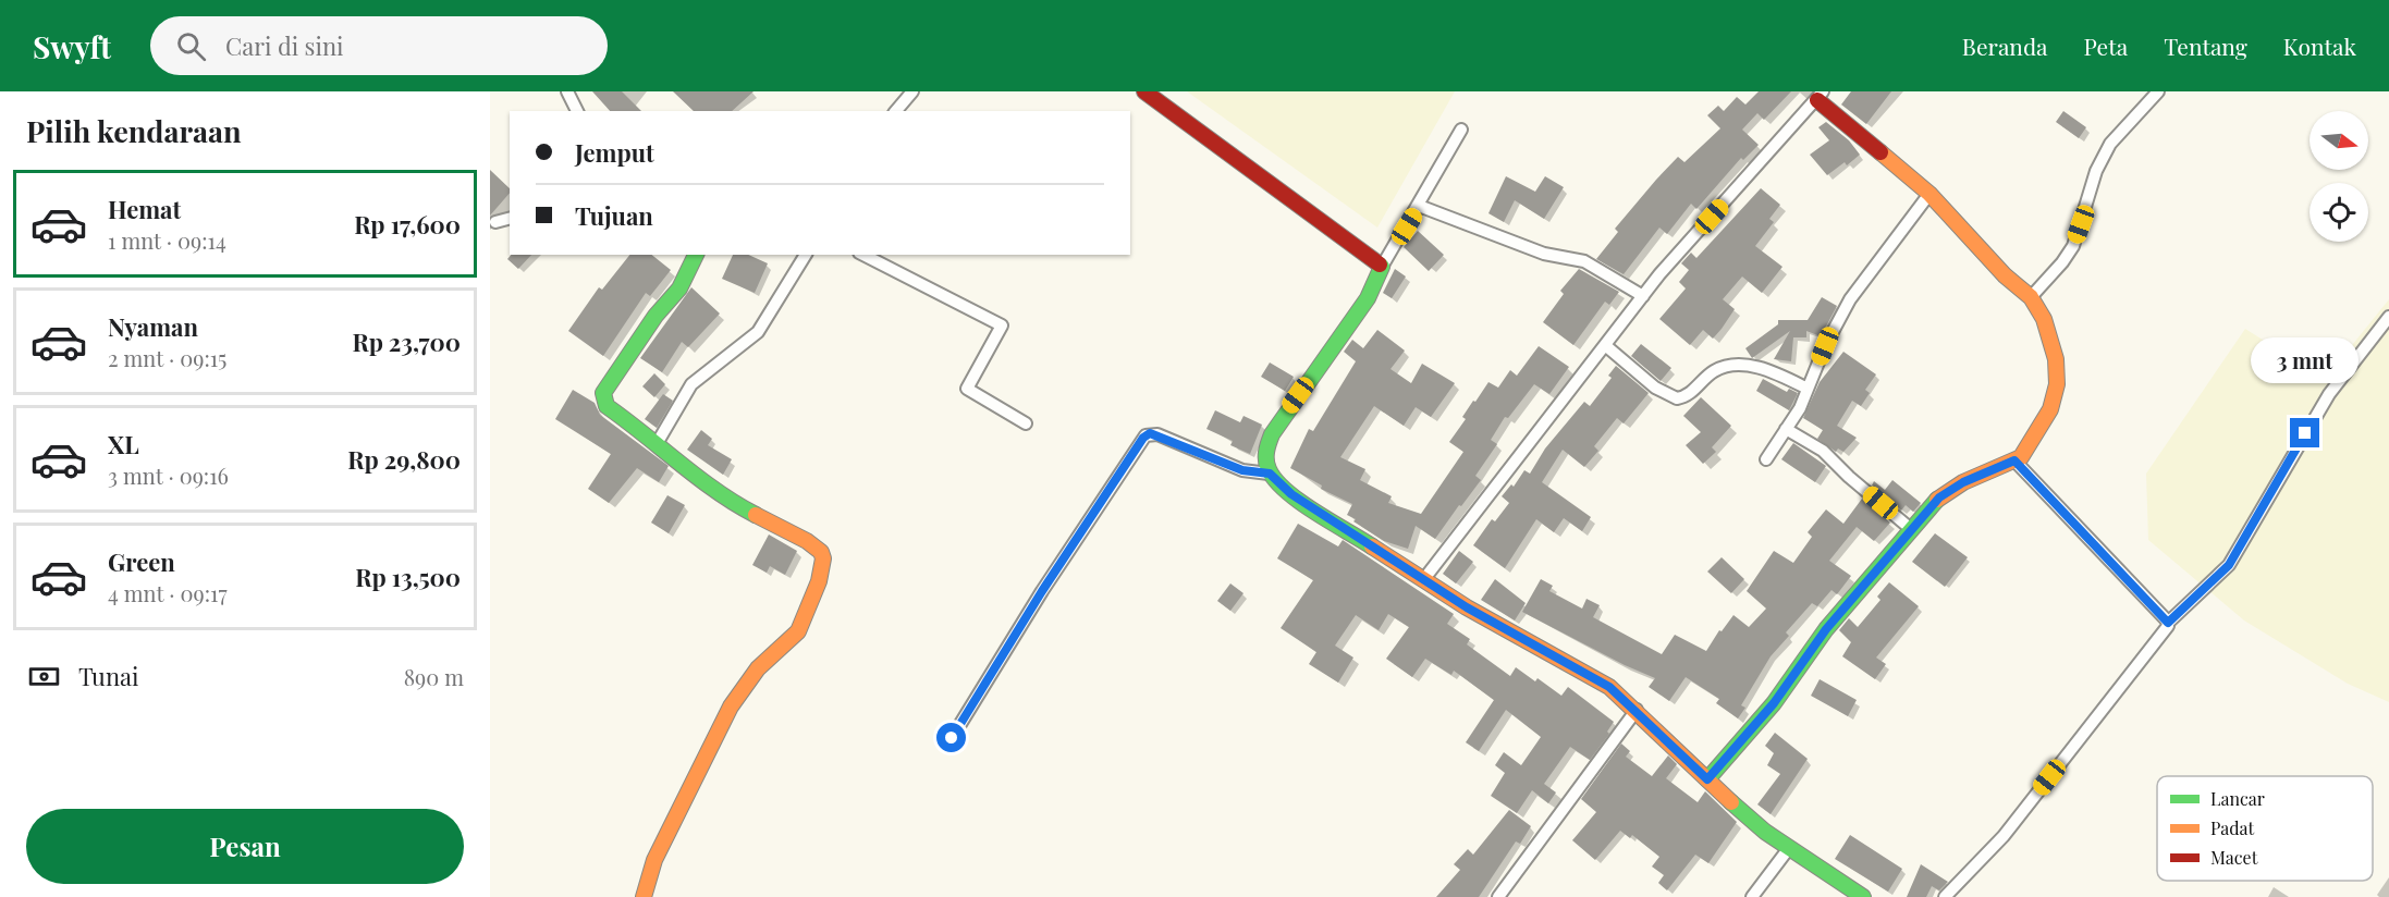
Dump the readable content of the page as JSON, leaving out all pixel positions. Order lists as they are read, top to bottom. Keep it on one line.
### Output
{"legend":["Lancar","Padat","Macet"],"north":"right","page":{"header":"Swyft","search":"Cari di sini","nav":["Beranda","Peta","Tentang","Kontak"],"heading":"Pilih kendaraan","banner":["Jemput","Tujuan"],"list":[{"name":"Hemat","note":"1 mnt · 09:14","value":"Rp 17,600"},{"name":"Nyaman","note":"2 mnt · 09:15","value":"Rp 23,700"},{"name":"XL","note":"3 mnt · 09:16","value":"Rp 29,800"},{"name":"Green","note":"4 mnt · 09:17","value":"Rp 13,500"}],"bubble":"3 mnt","pay":["Tunai","890 m"],"buttons":"Pesan"}}
